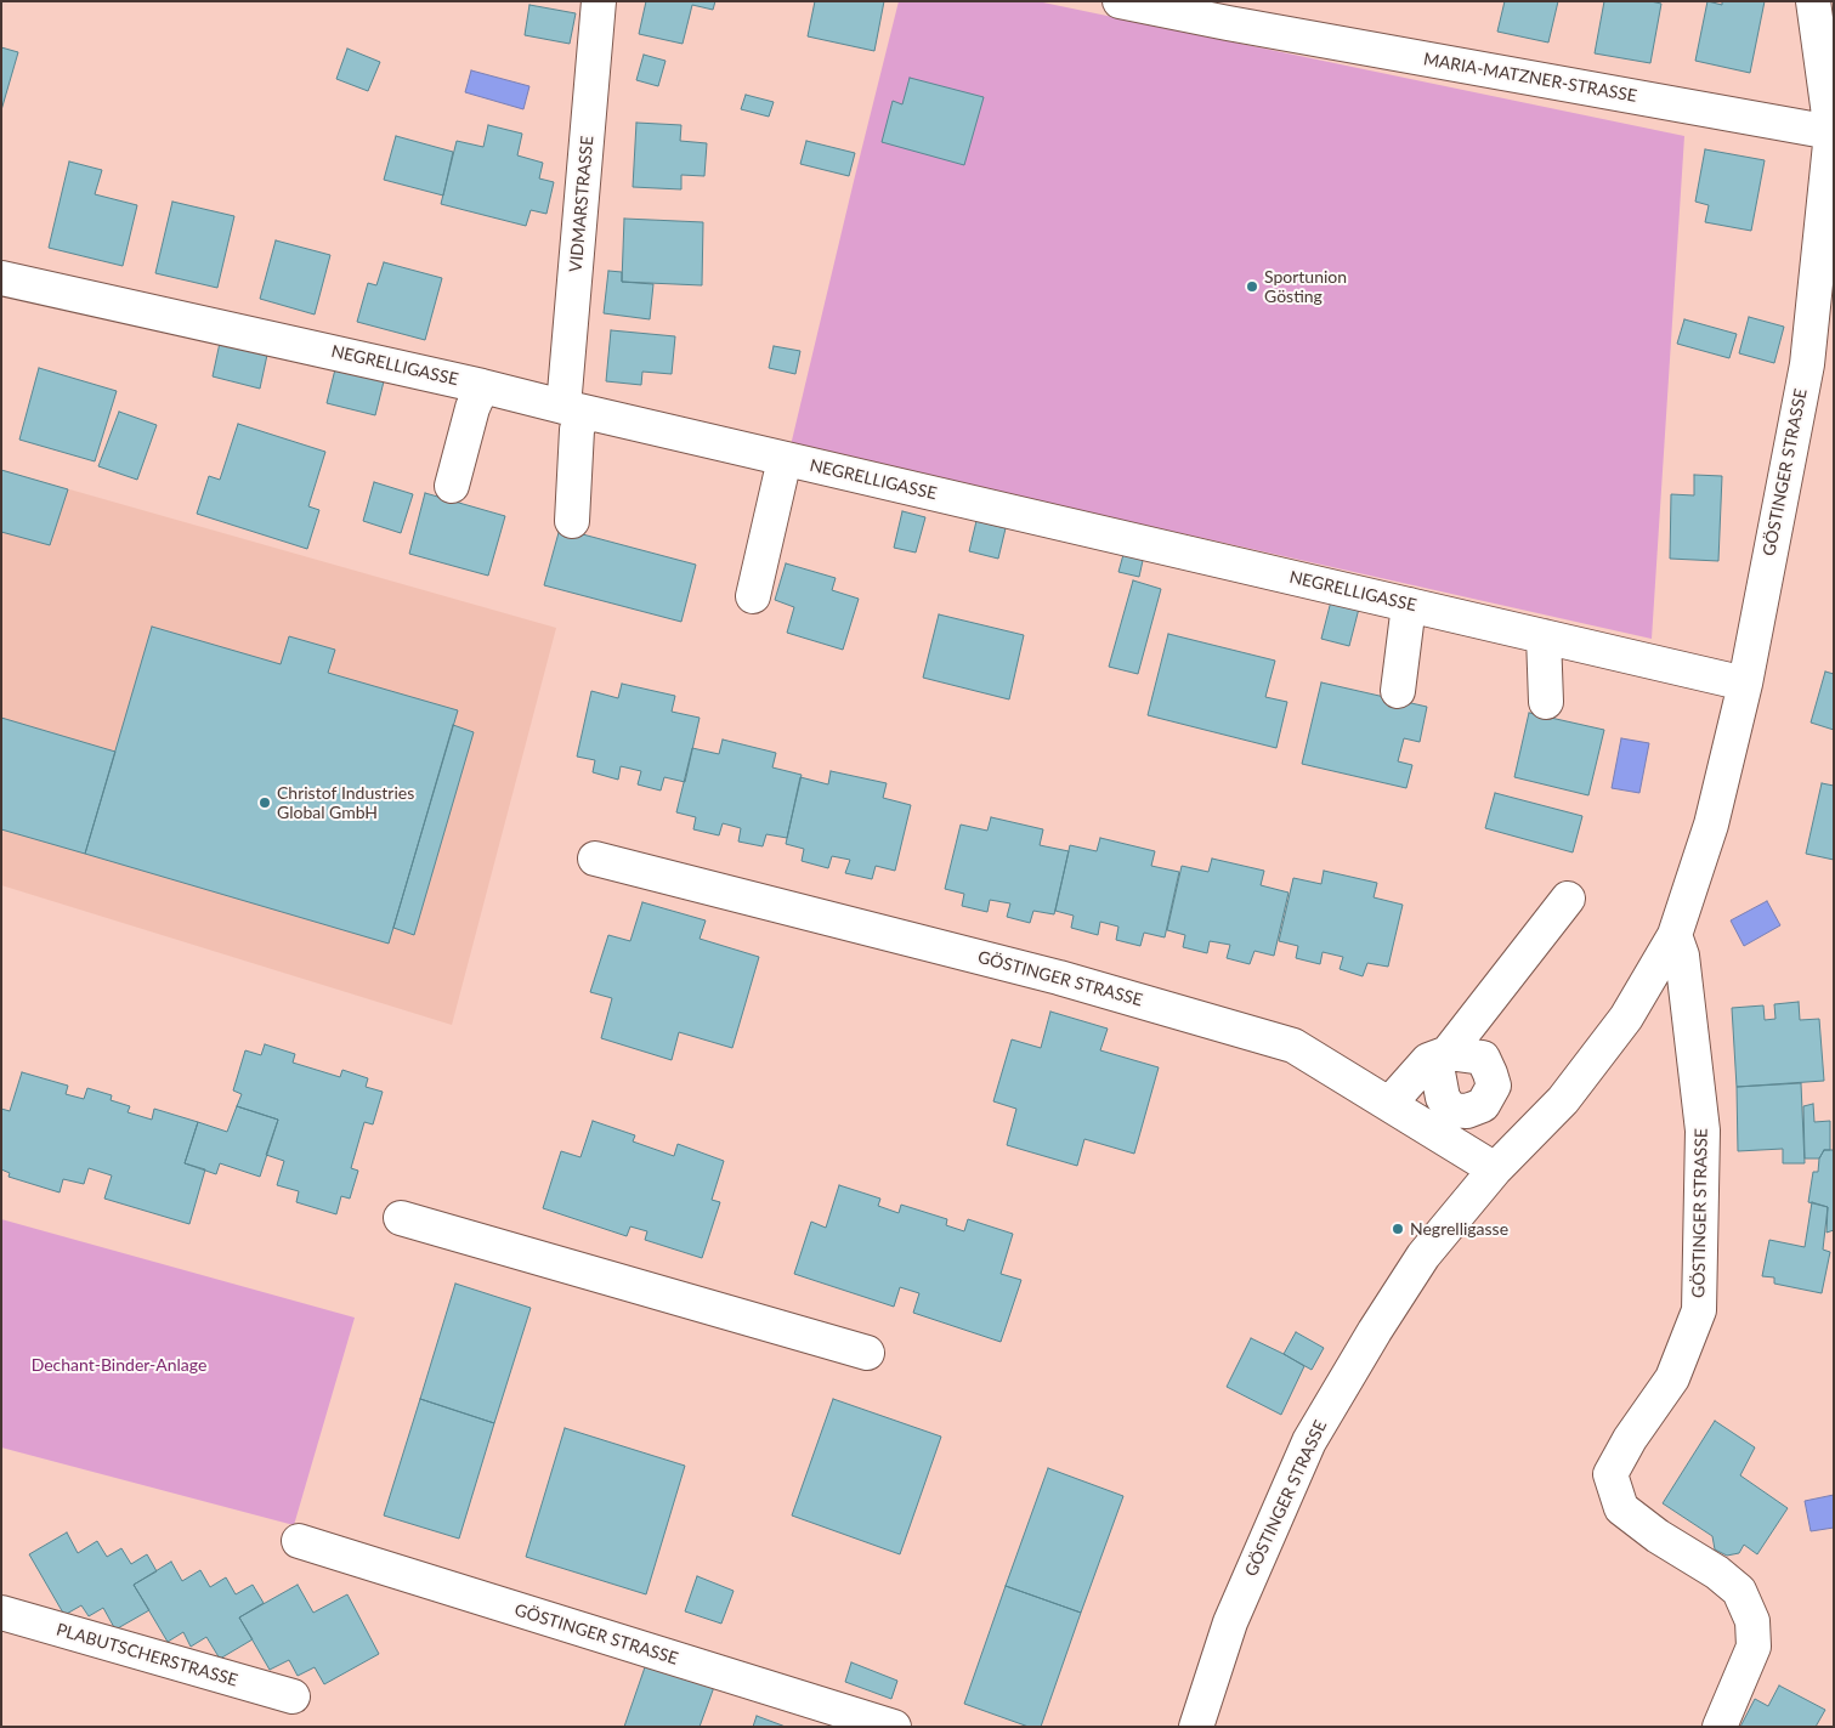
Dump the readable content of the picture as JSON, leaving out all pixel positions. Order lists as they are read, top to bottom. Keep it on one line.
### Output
{"streets":{"street":["MARIA-MATZNER-STRASSE","VIDMARSTRASSE","NEGRELLIGASSE","GÖSTINGER STRASSE","PLABUTSCHERSTRASSE"]},"crossings":[["MARIA-MATZNER-STRASSE","GÖSTINGER STRASSE"],["VIDMARSTRASSE","NEGRELLIGASSE"],["NEGRELLIGASSE","GÖSTINGER STRASSE"]],"parks":["Dechant-Binder-Anlage"],"places":["Sportunion Gösting","Christof Industries Global GmbH","Negrelligasse"]}
